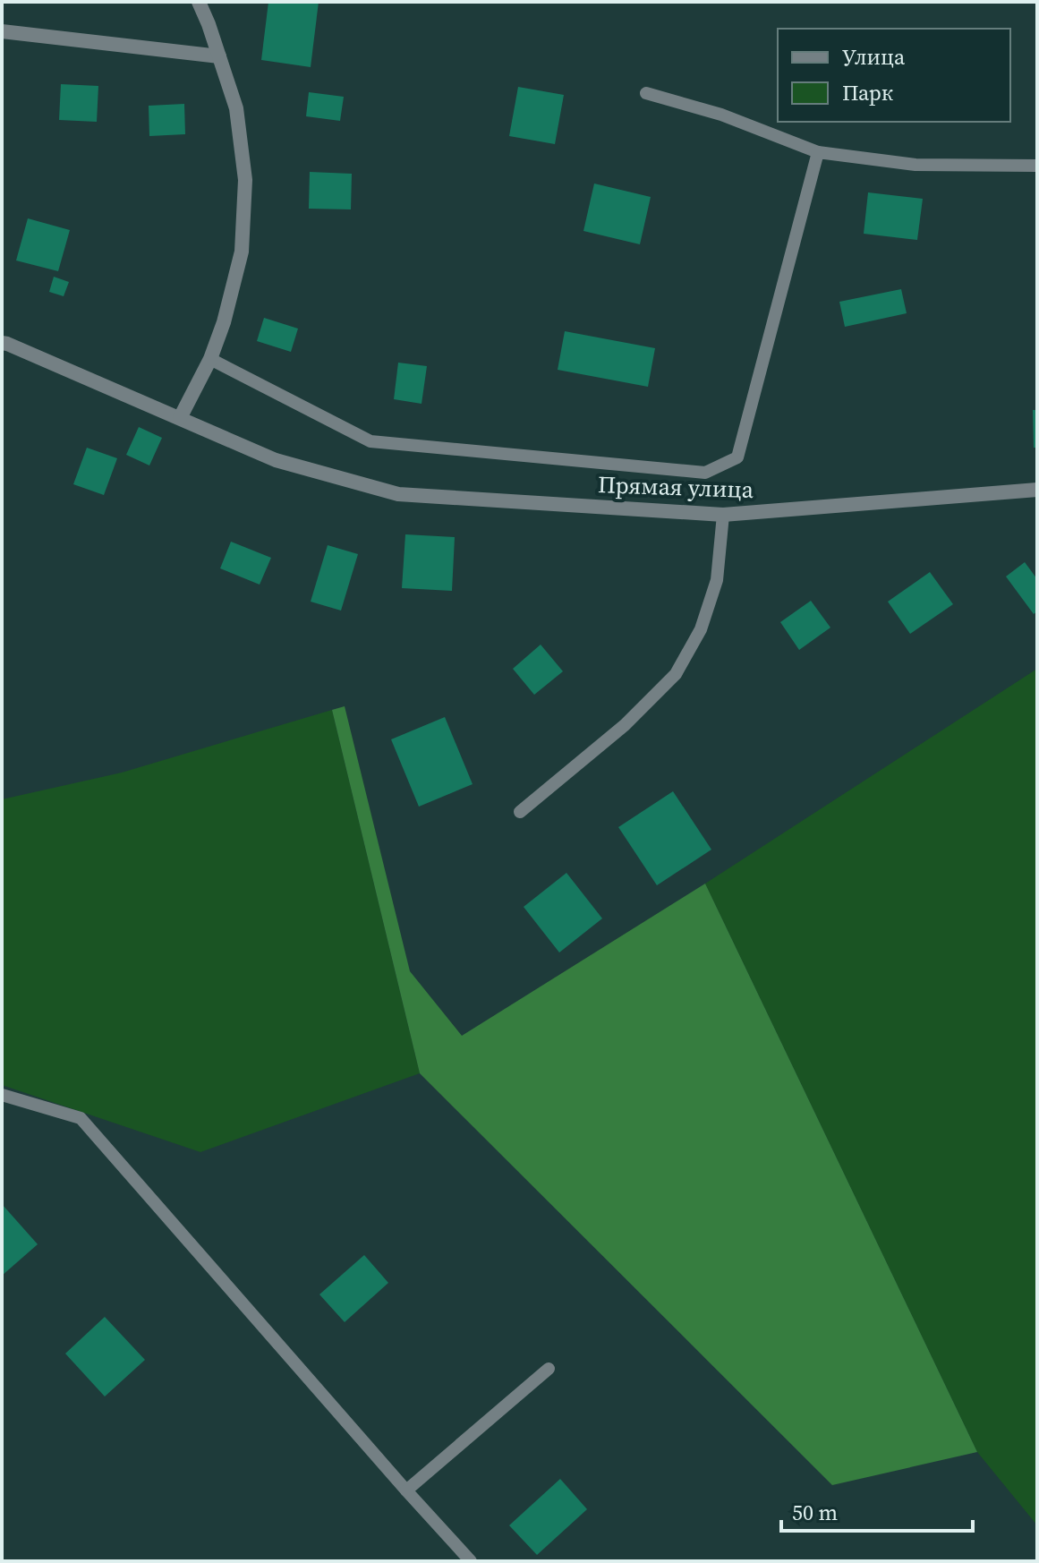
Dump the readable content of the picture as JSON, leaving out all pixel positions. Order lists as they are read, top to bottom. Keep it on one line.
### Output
{"streets":{"street":["Прямая улица"]},"legend":["Улица","Парк"],"scale_bar":"50 m"}
